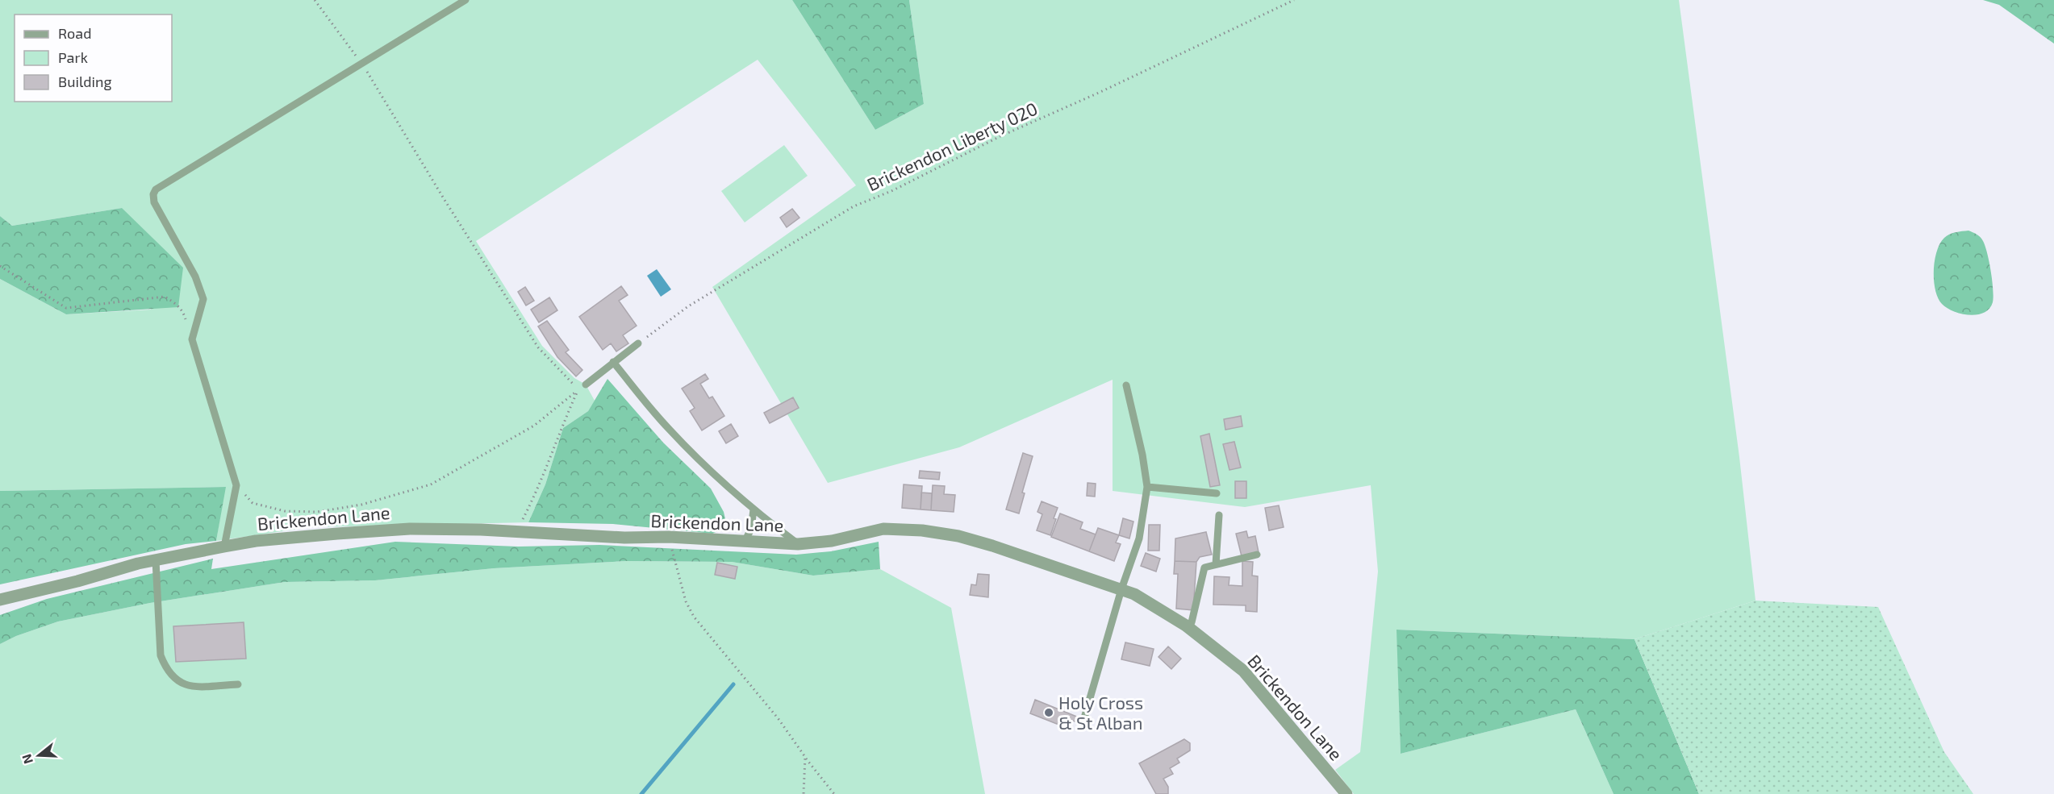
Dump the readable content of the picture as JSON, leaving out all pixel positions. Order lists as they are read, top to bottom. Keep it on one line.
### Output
{"streets":{"street":["Brickendon Lane"],"path":["Brickendon Liberty 020"]},"places":["Holy Cross & St Alban"],"legend":["Road","Park","Building"],"north":"left"}
